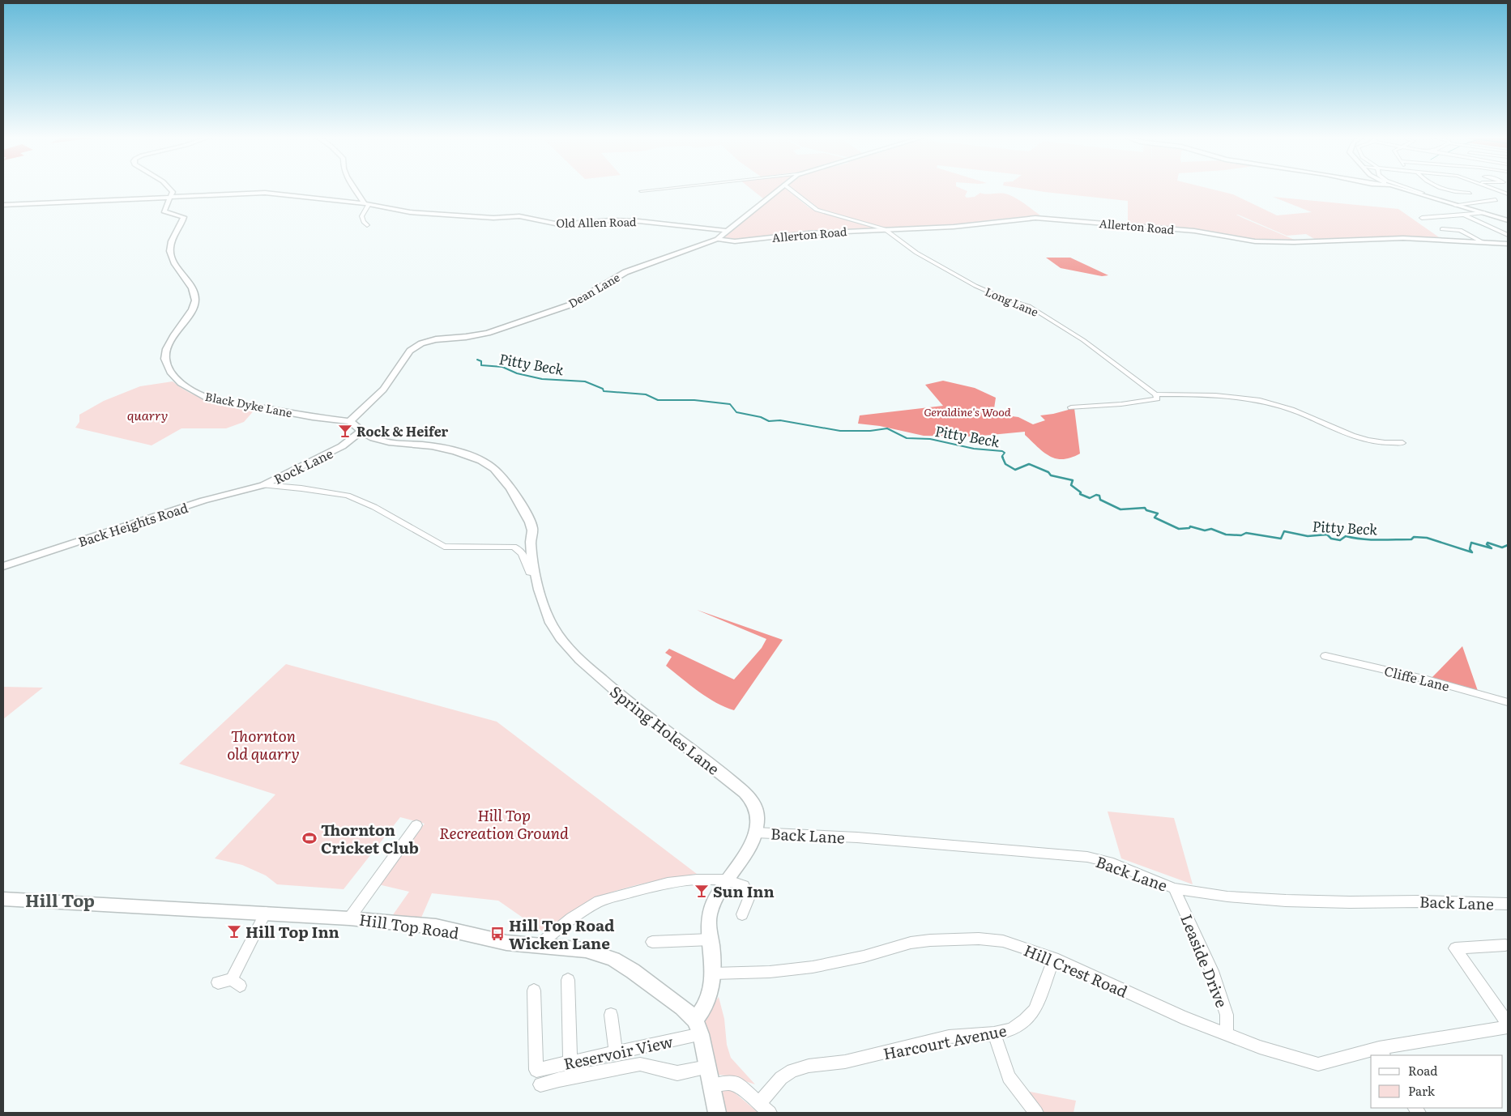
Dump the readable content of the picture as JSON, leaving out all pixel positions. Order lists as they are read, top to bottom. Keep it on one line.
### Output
{"streets":{"street":["Old Allen Road","Allerton Road","Dean Lane","Long Lane","Black Dyke Lane","Rock Lane","Back Heights Road","Cliffe Lane","Spring Holes Lane","Back Lane","Hill Top Road","Leaside Drive","Hill Crest Road","Harcourt Avenue","Reservoir View"]},"crossings":[["Old Allen Road","Black Dyke Lane"],["Allerton Road","Dean Lane"],["Allerton Road","Long Lane"],["Dean Lane","Black Dyke Lane"],["Dean Lane","Spring Holes Lane"],["Black Dyke Lane","Spring Holes Lane"],["Rock Lane","Back Heights Road"],["Rock Lane","Spring Holes Lane"],["Spring Holes Lane","Back Lane"],["Spring Holes Lane","Hill Top Road"],["Spring Holes Lane","Hill Crest Road"],["Spring Holes Lane","Reservoir View"],["Back Lane","Leaside Drive"],["Hill Top Road","Reservoir View"],["Leaside Drive","Hill Crest Road"],["Hill Crest Road","Harcourt Avenue"]],"districts":["Hill Top"],"water":["Pitty Beck"],"parks":["Geraldine's Wood","quarry","Thornton old quarry","Hill Top Recreation Ground"],"places":{"bar":["Rock & Heifer","Sun Inn","Hill Top Inn"],"sports":["Thornton Cricket Club"],"bus stop":["Hill Top Road Wicken Lane"]},"legend":["Road","Park"]}
